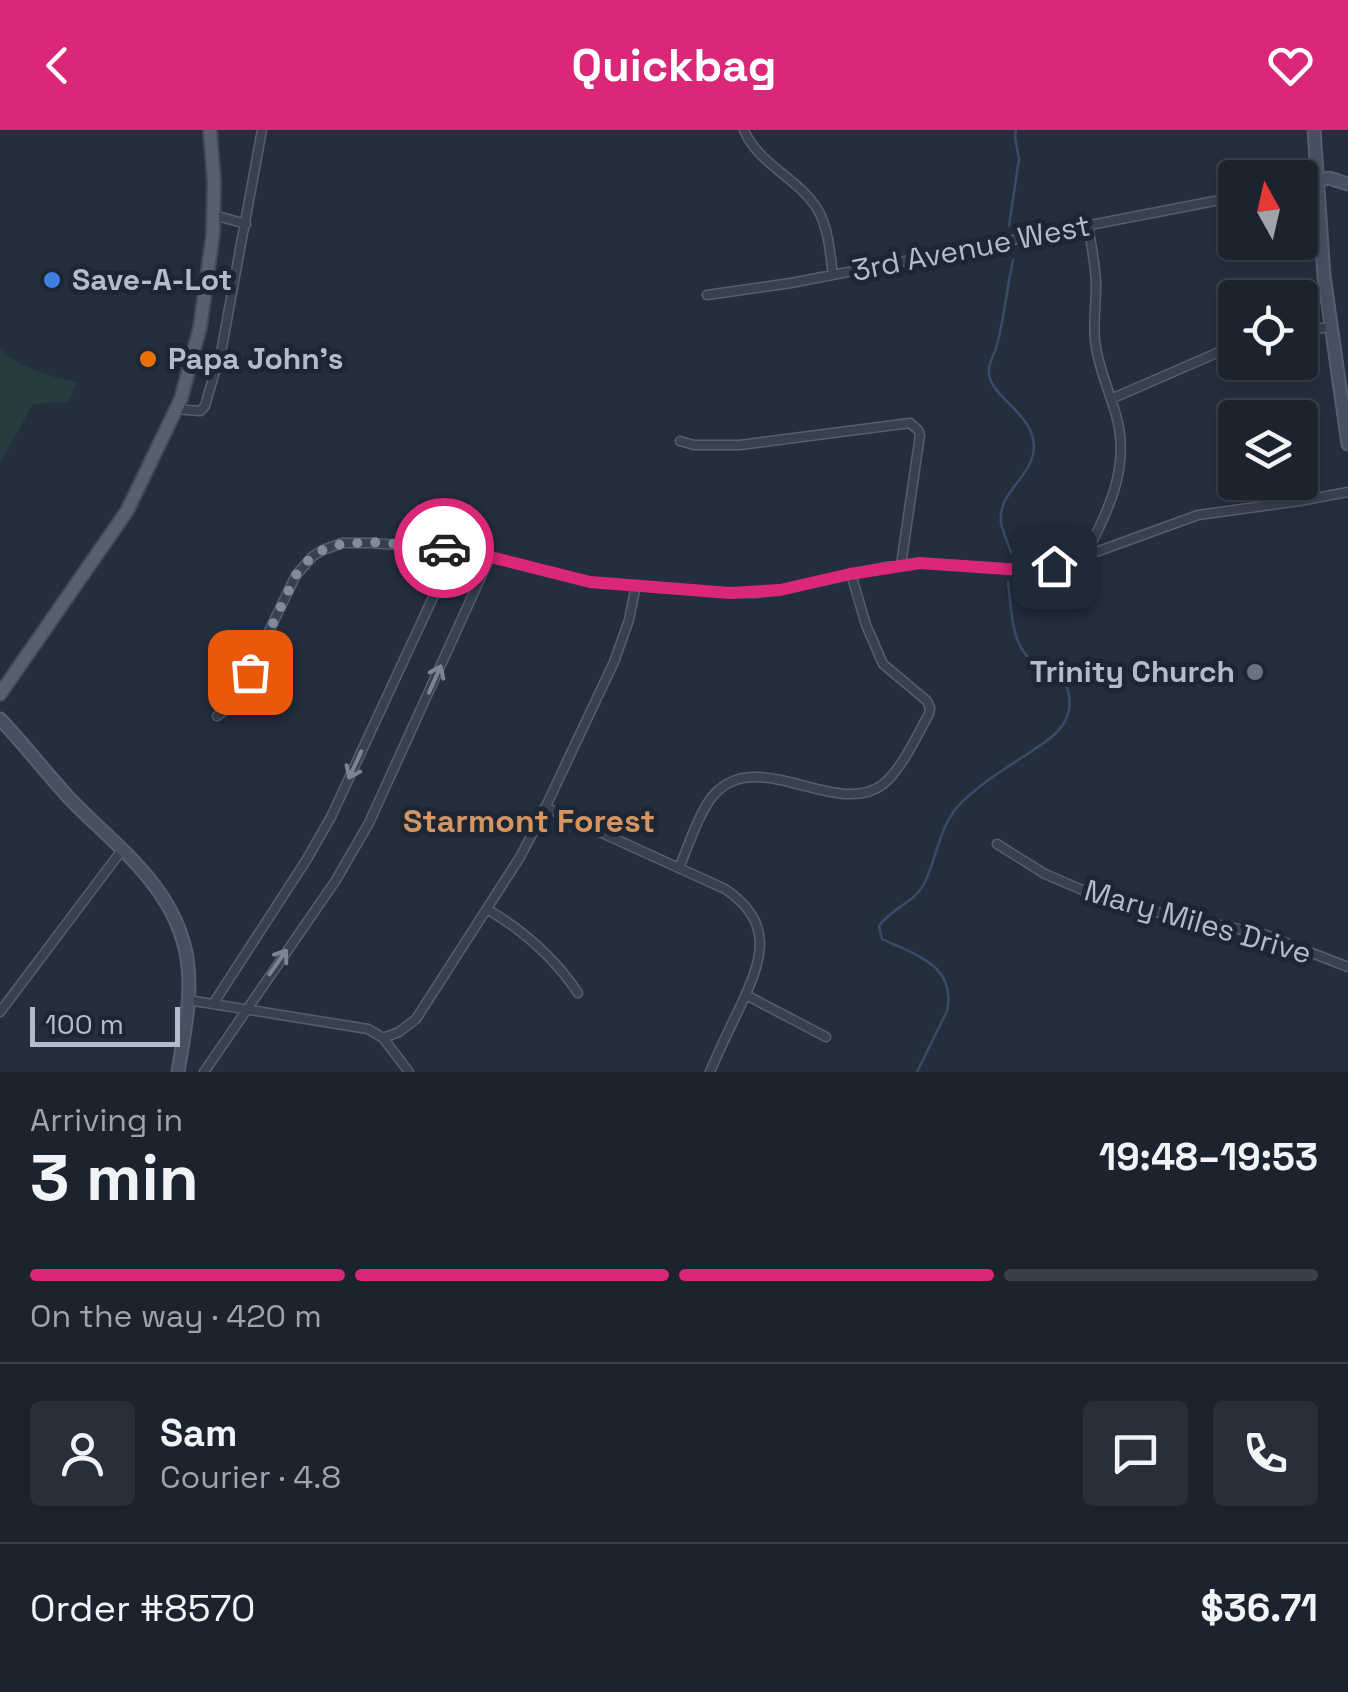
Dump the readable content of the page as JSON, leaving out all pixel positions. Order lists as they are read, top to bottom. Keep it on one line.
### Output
{"streets":{"street":["3rd Avenue West","Mary Miles Drive"]},"districts":["Starmont Forest"],"places":["Save-A-Lot","Papa John's","Trinity Church"],"scale_bar":"100 m","north":"top","page":{"header":"Quickbag","scale":"100 m","heading":["3 min","Arriving in","19:48–19:53"],"panel":["Sam","Courier · 4.8","Order #8570","$36.71"],"bar":"On the way · 420 m"}}
